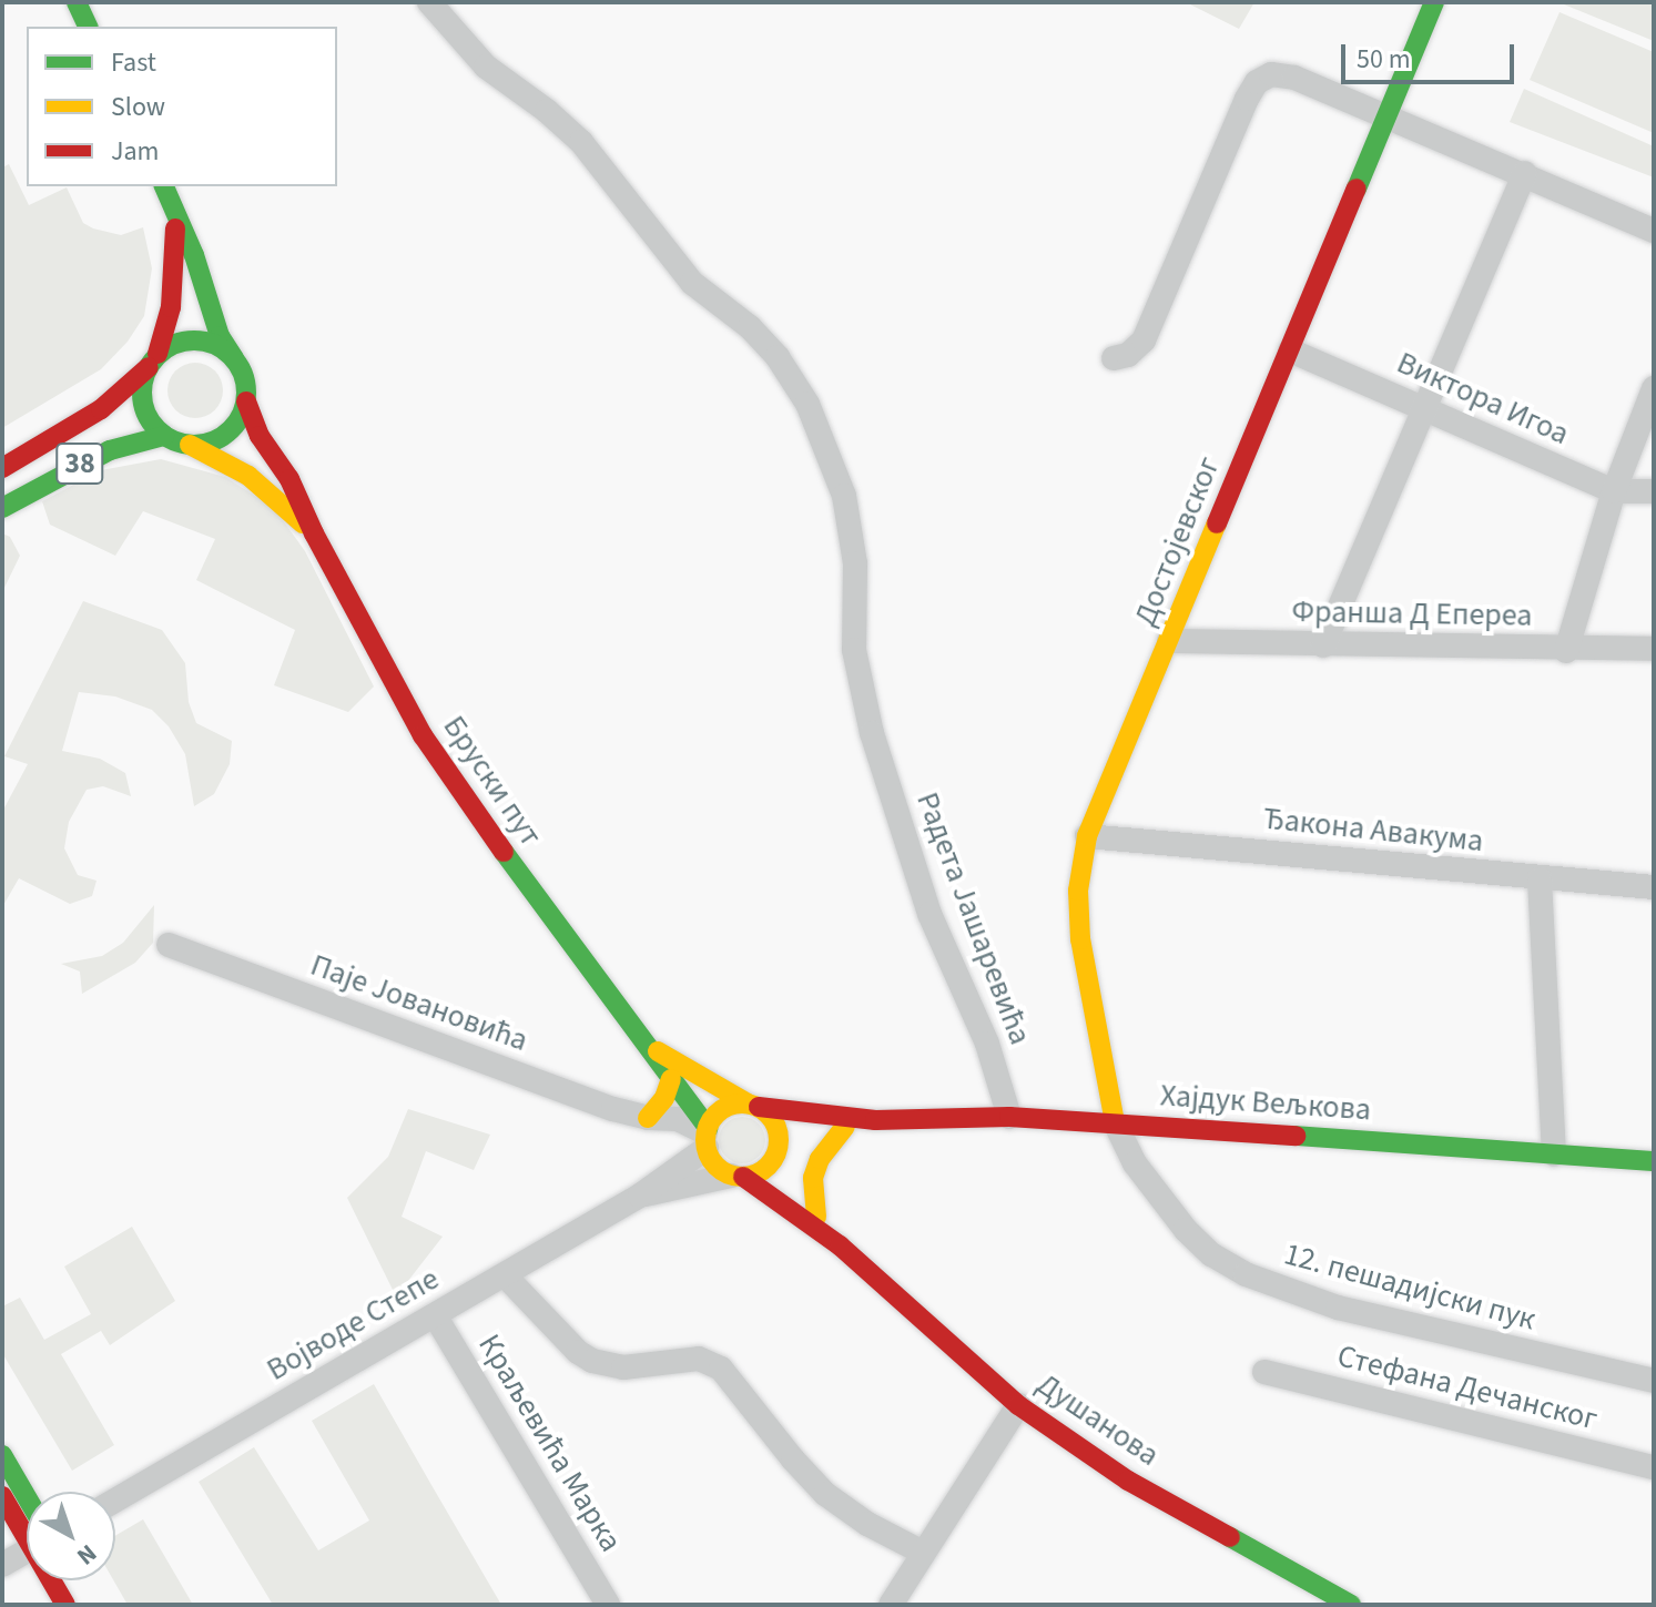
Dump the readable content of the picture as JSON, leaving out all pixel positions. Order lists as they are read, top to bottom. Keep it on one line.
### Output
{"streets":{"main road":["38","Достојевског","Бруски пут","Хајдук Вељкова","Душанова"],"street":["Виктора Игоа","Франша Д Епереа","Ђакона Авакума","Радета Јашаревића","Паје Јовановића","12. пешадијски пук","Војводе Степе","Стефана Дечанског","Краљевића Марка"]},"crossings":[["Виктора Игоа","Достојевског"],["38","Бруски пут"],["Достојевског","Франша Д Епереа"],["Достојевског","Ђакона Авакума"],["Достојевског","Хајдук Вељкова"],["Достојевског","12. пешадијски пук"],["Бруски пут","Паје Јовановића"],["Бруски пут","Војводе Степе"],["Бруски пут","Душанова"],["Радета Јашаревића","Хајдук Вељкова"],["Паје Јовановића","Војводе Степе"],["Паје Јовановића","Душанова"],["Хајдук Вељкова","12. пешадијски пук"],["Војводе Степе","Душанова"],["Војводе Степе","Краљевића Марка"]],"legend":["Fast","Slow","Jam"],"scale_bar":"50 m","north":"bottom right"}
